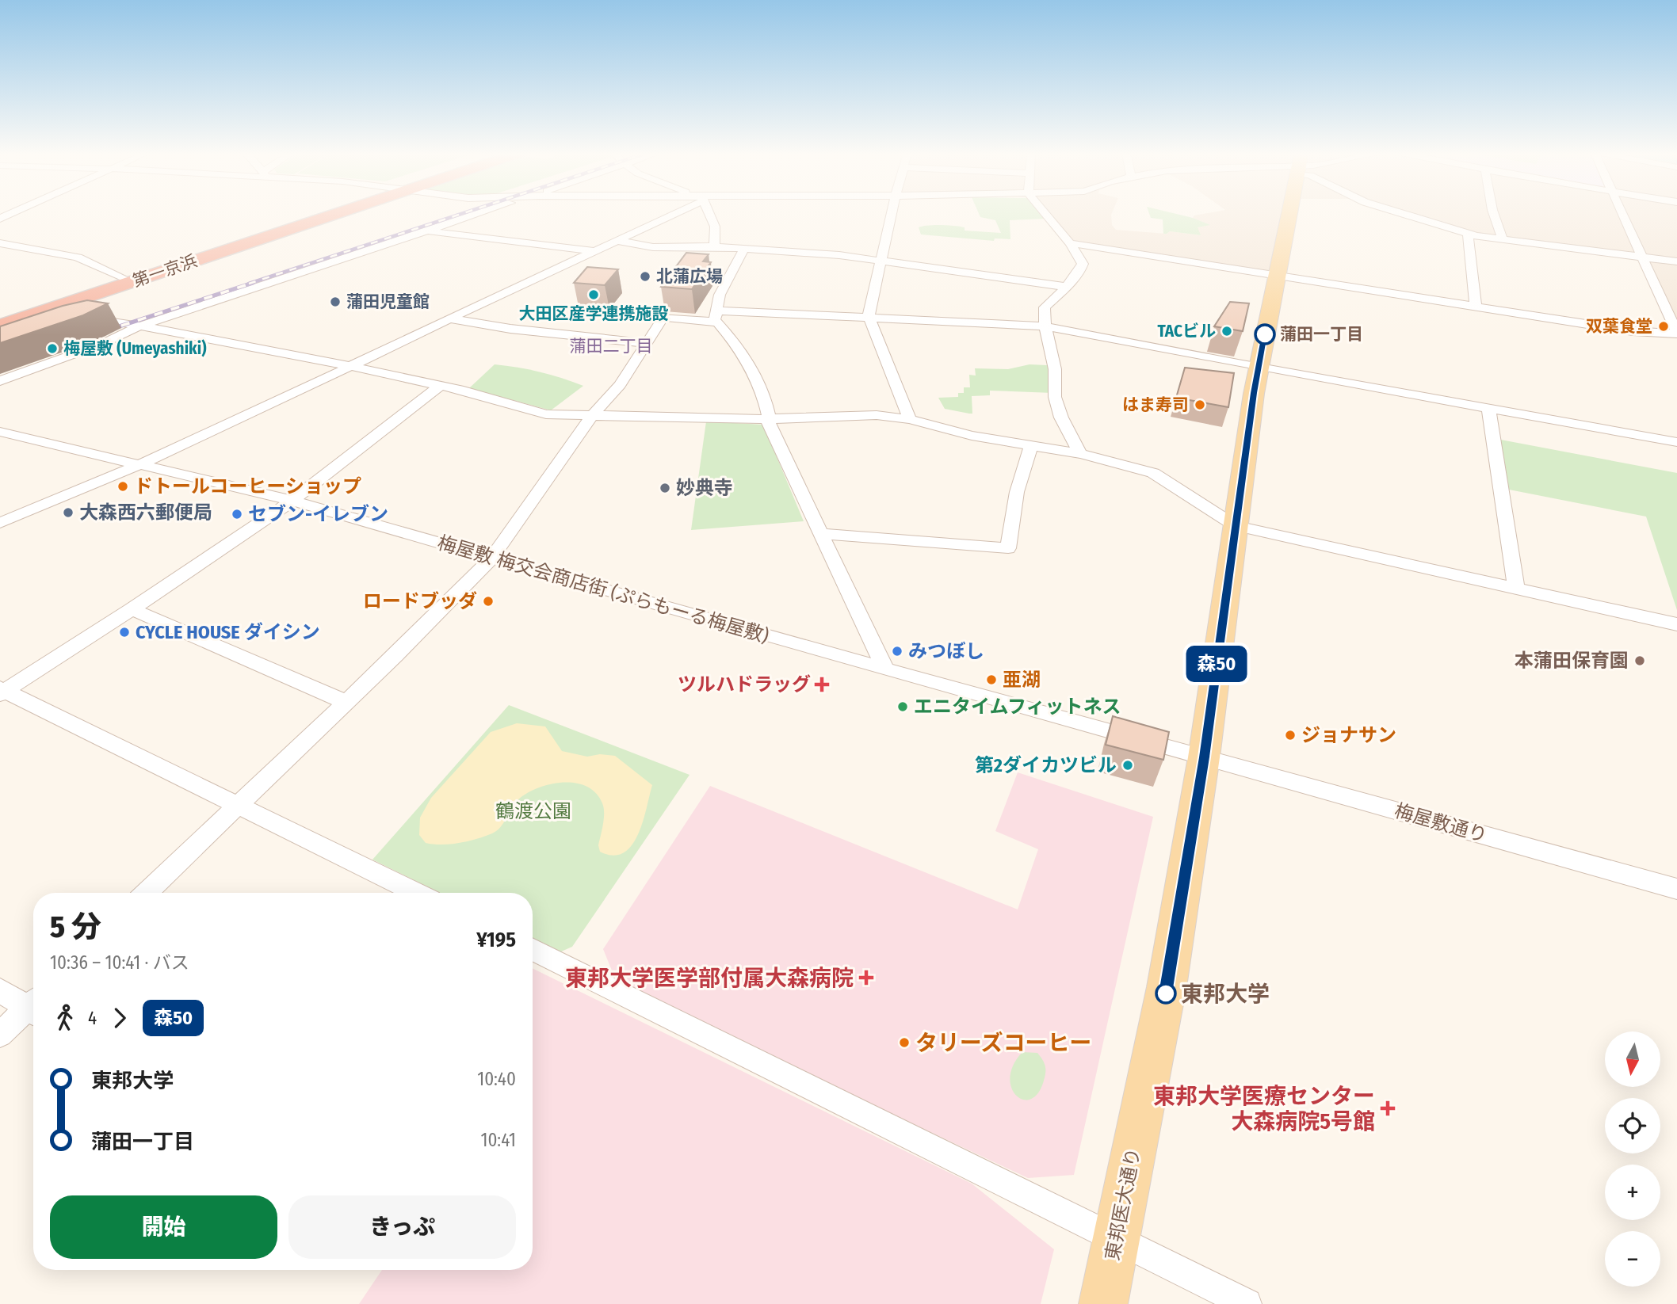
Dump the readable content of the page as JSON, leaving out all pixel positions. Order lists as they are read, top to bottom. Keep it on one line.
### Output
{"streets":{"highway":["第一京浜"],"main road":["東邦医大通り"],"street":["梅屋敷 梅交会商店街 (ぷらもーる梅屋敷)","梅屋敷通り"]},"crossings":[["梅屋敷 梅交会商店街 (ぷらもーる梅屋敷)","梅屋敷通り"],["梅屋敷 梅交会商店街 (ぷらもーる梅屋敷)","東邦医大通り"],["梅屋敷通り","東邦医大通り"]],"districts":["蒲田二丁目"],"parks":["鶴渡公園"],"places":{"other":["北蒲広場","大田区産学連携施設","蒲田児童館","双葉食堂","TACビル","蒲田一丁目","梅屋敷 (Umeyashiki)","はま寿司","ドトールコーヒーショップ","妙典寺","大森西六郵便局","セブン-イレブン","ロードブッダ","CYCLE HOUSE ダイシン","みつぼし","本蒲田保育園","亜湖","エニタイムフィットネス","ジョナサン","第2ダイカツビル","東邦大学","タリーズコーヒー"],"health":["ツルハドラッグ","東邦大学医学部付属大森病院","東邦大学医療センター 大森病院5号館"]},"lines":["bus line 森50"],"north":"bottom","page":{"on_map":"森50","heading":["5 分","10:36 – 10:41 · バス","¥195"],"legs":["4","森50"],"map_buttons":["+","−"],"list":[{"name":"東邦大学","value":"10:40"},{"name":"蒲田一丁目","value":"10:41"}],"buttons":["開始","きっぷ"]}}
